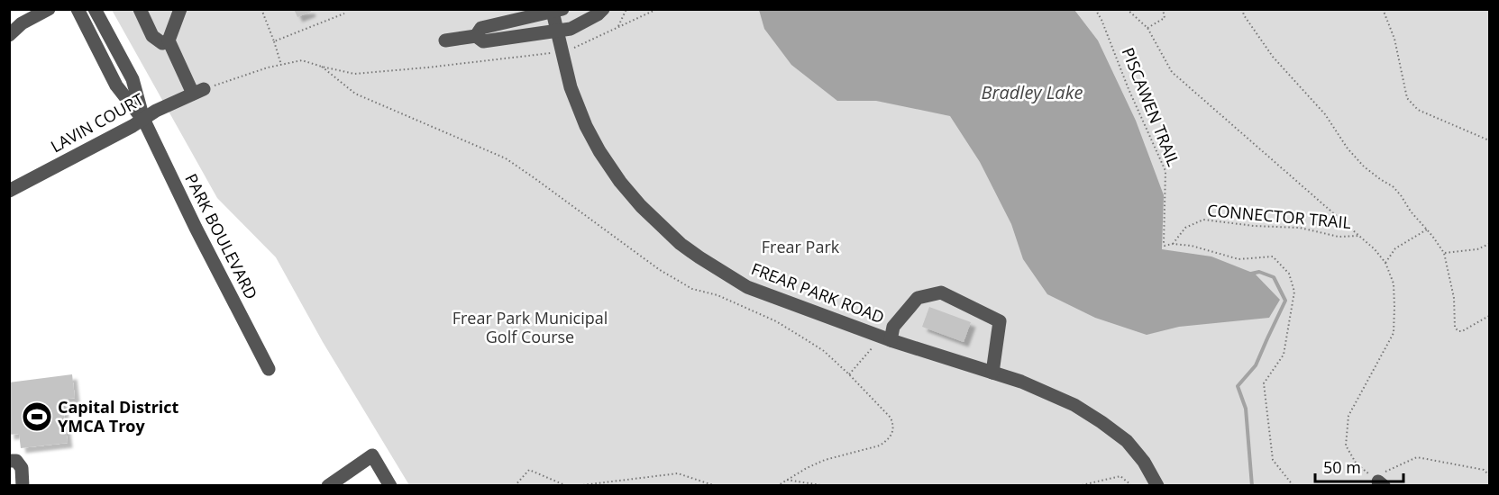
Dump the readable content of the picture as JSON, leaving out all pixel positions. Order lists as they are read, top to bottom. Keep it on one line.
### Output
{"streets":{"street":["LAVIN COURT","PARK BOULEVARD","FREAR PARK ROAD"],"path":["PISCAWEN TRAIL","CONNECTOR TRAIL"]},"crossings":[["PISCAWEN TRAIL","CONNECTOR TRAIL"],["LAVIN COURT","PARK BOULEVARD"]],"water":["Bradley Lake"],"parks":["Frear Park","Frear Park Municipal Golf Course"],"places":{"sports":["Capital District YMCA Troy"]},"scale_bar":"50 m"}
